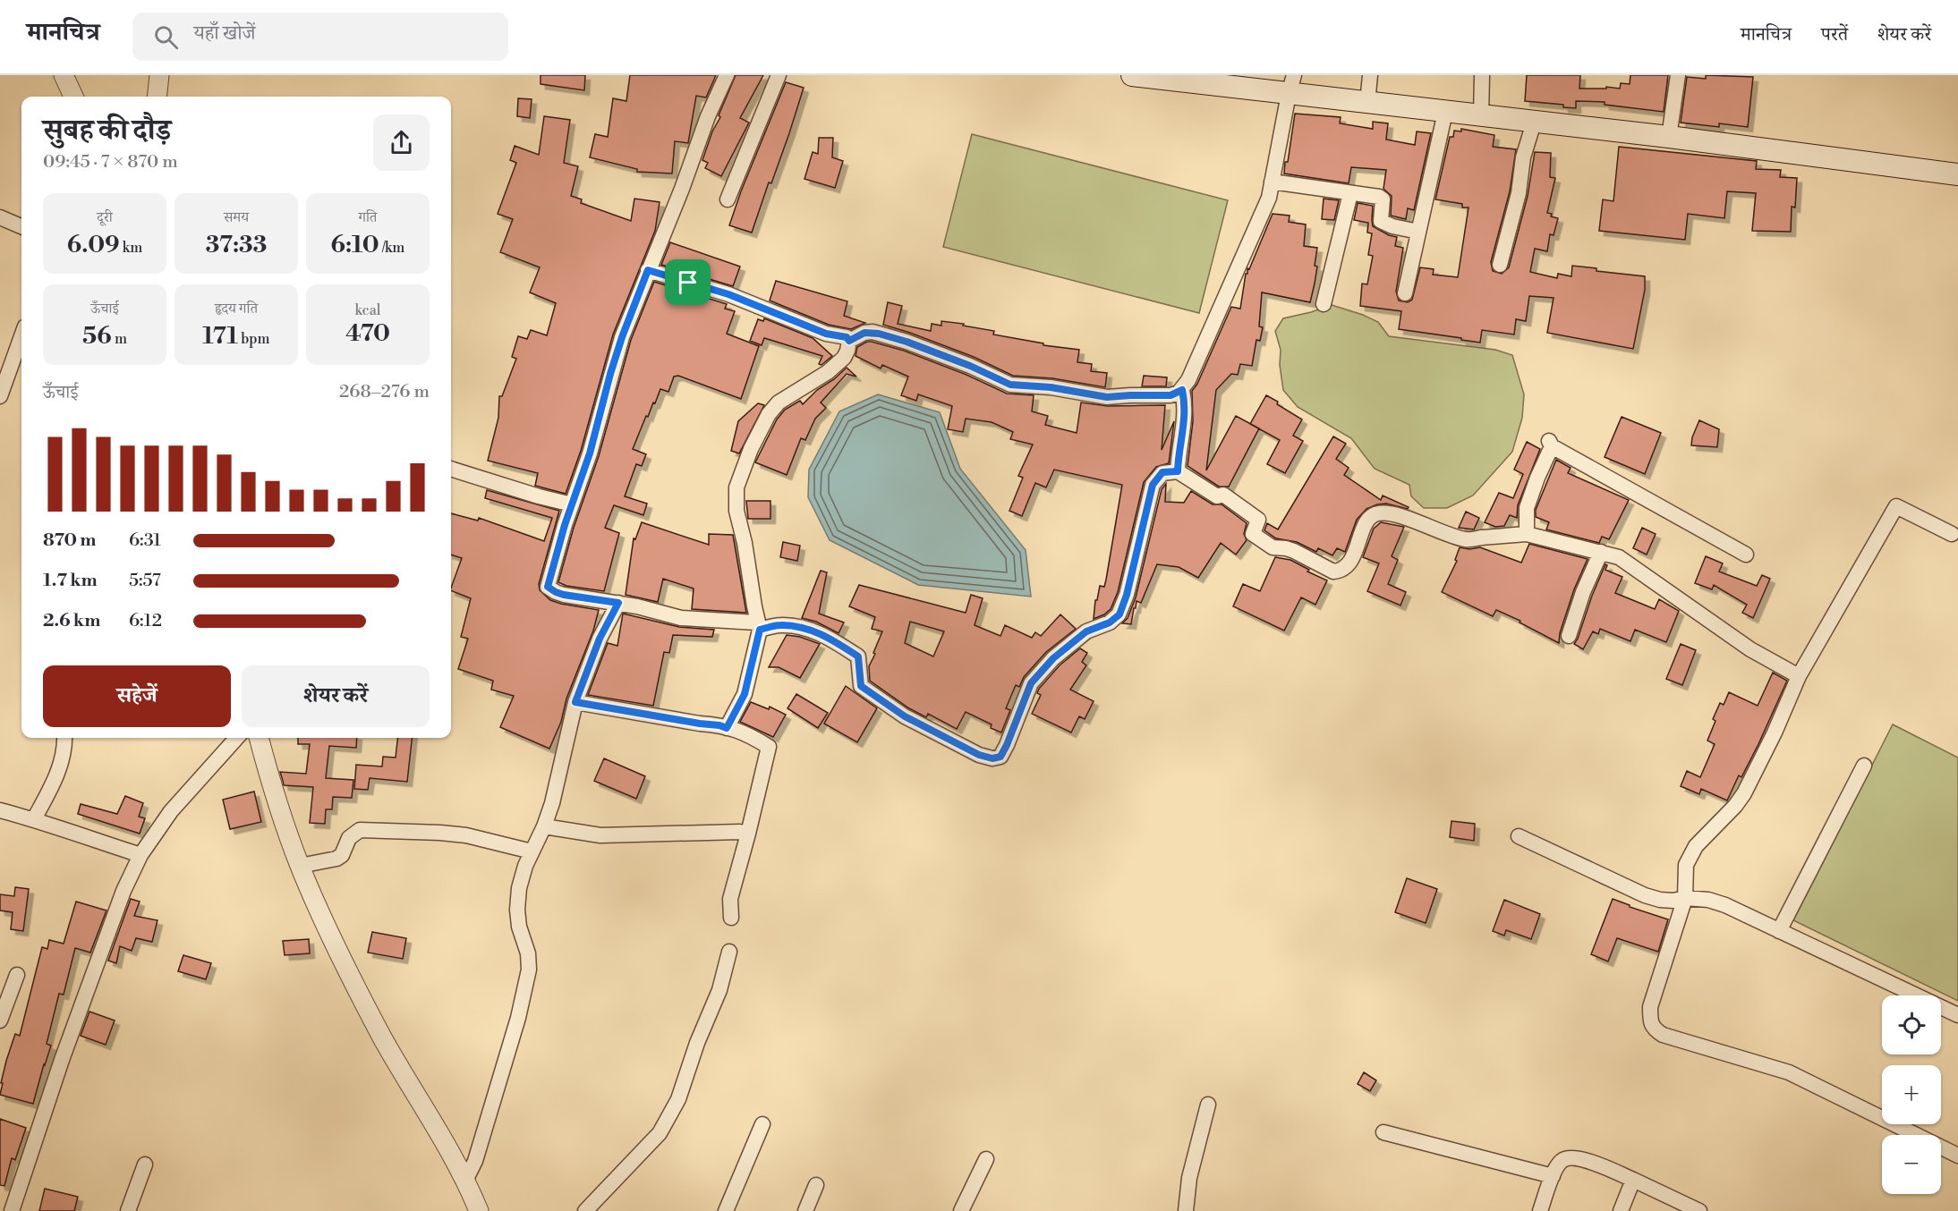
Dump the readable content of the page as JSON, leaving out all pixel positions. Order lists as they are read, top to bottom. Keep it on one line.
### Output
{"page":{"header":"मानचित्र","search":"यहाँ खोजें","nav":["मानचित्र","परतें","शेयर करें"],"heading":["सुबह की दौड़","09:45 · 7 × 870 m"],"stats":[["दूरी","6.09 km"],["समय","37:33"],["गति","6:10 /km"],["ऊँचाई","56 m"],["हृदय गति","171 bpm"],["kcal","470"]],"chart":["ऊँचाई","268–276 m"],"list":[{"name":"870 m","note":"6:31"},{"name":"1.7 km","note":"5:57"},{"name":"2.6 km","note":"6:12"}],"buttons":["सहेजें","शेयर करें"],"map_buttons":["+","−"]}}
